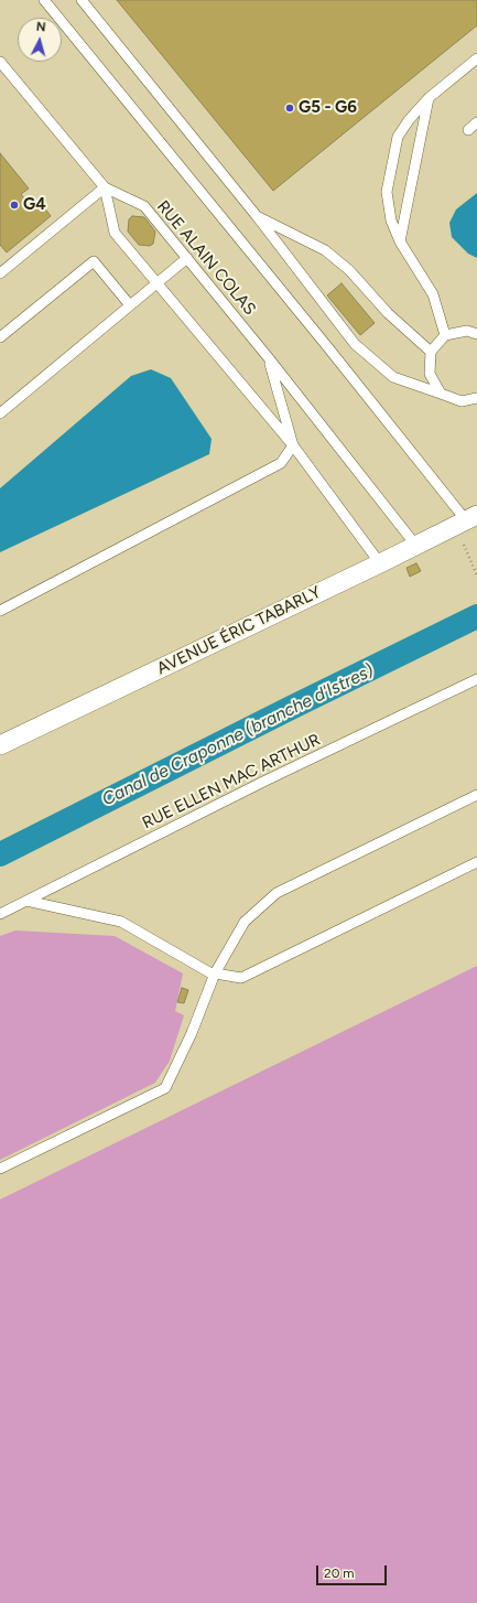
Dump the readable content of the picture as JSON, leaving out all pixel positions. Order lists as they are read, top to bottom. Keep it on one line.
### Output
{"streets":{"street":["AVENUE ÉRIC TABARLY"],"lane":["RUE ALAIN COLAS","RUE ELLEN MAC ARTHUR"]},"crossings":[["RUE ALAIN COLAS","AVENUE ÉRIC TABARLY"]],"water":["Canal de Craponne (branche d'Istres)"],"places":["G5 - G6","G4"],"scale_bar":"20 m","north":"top"}
